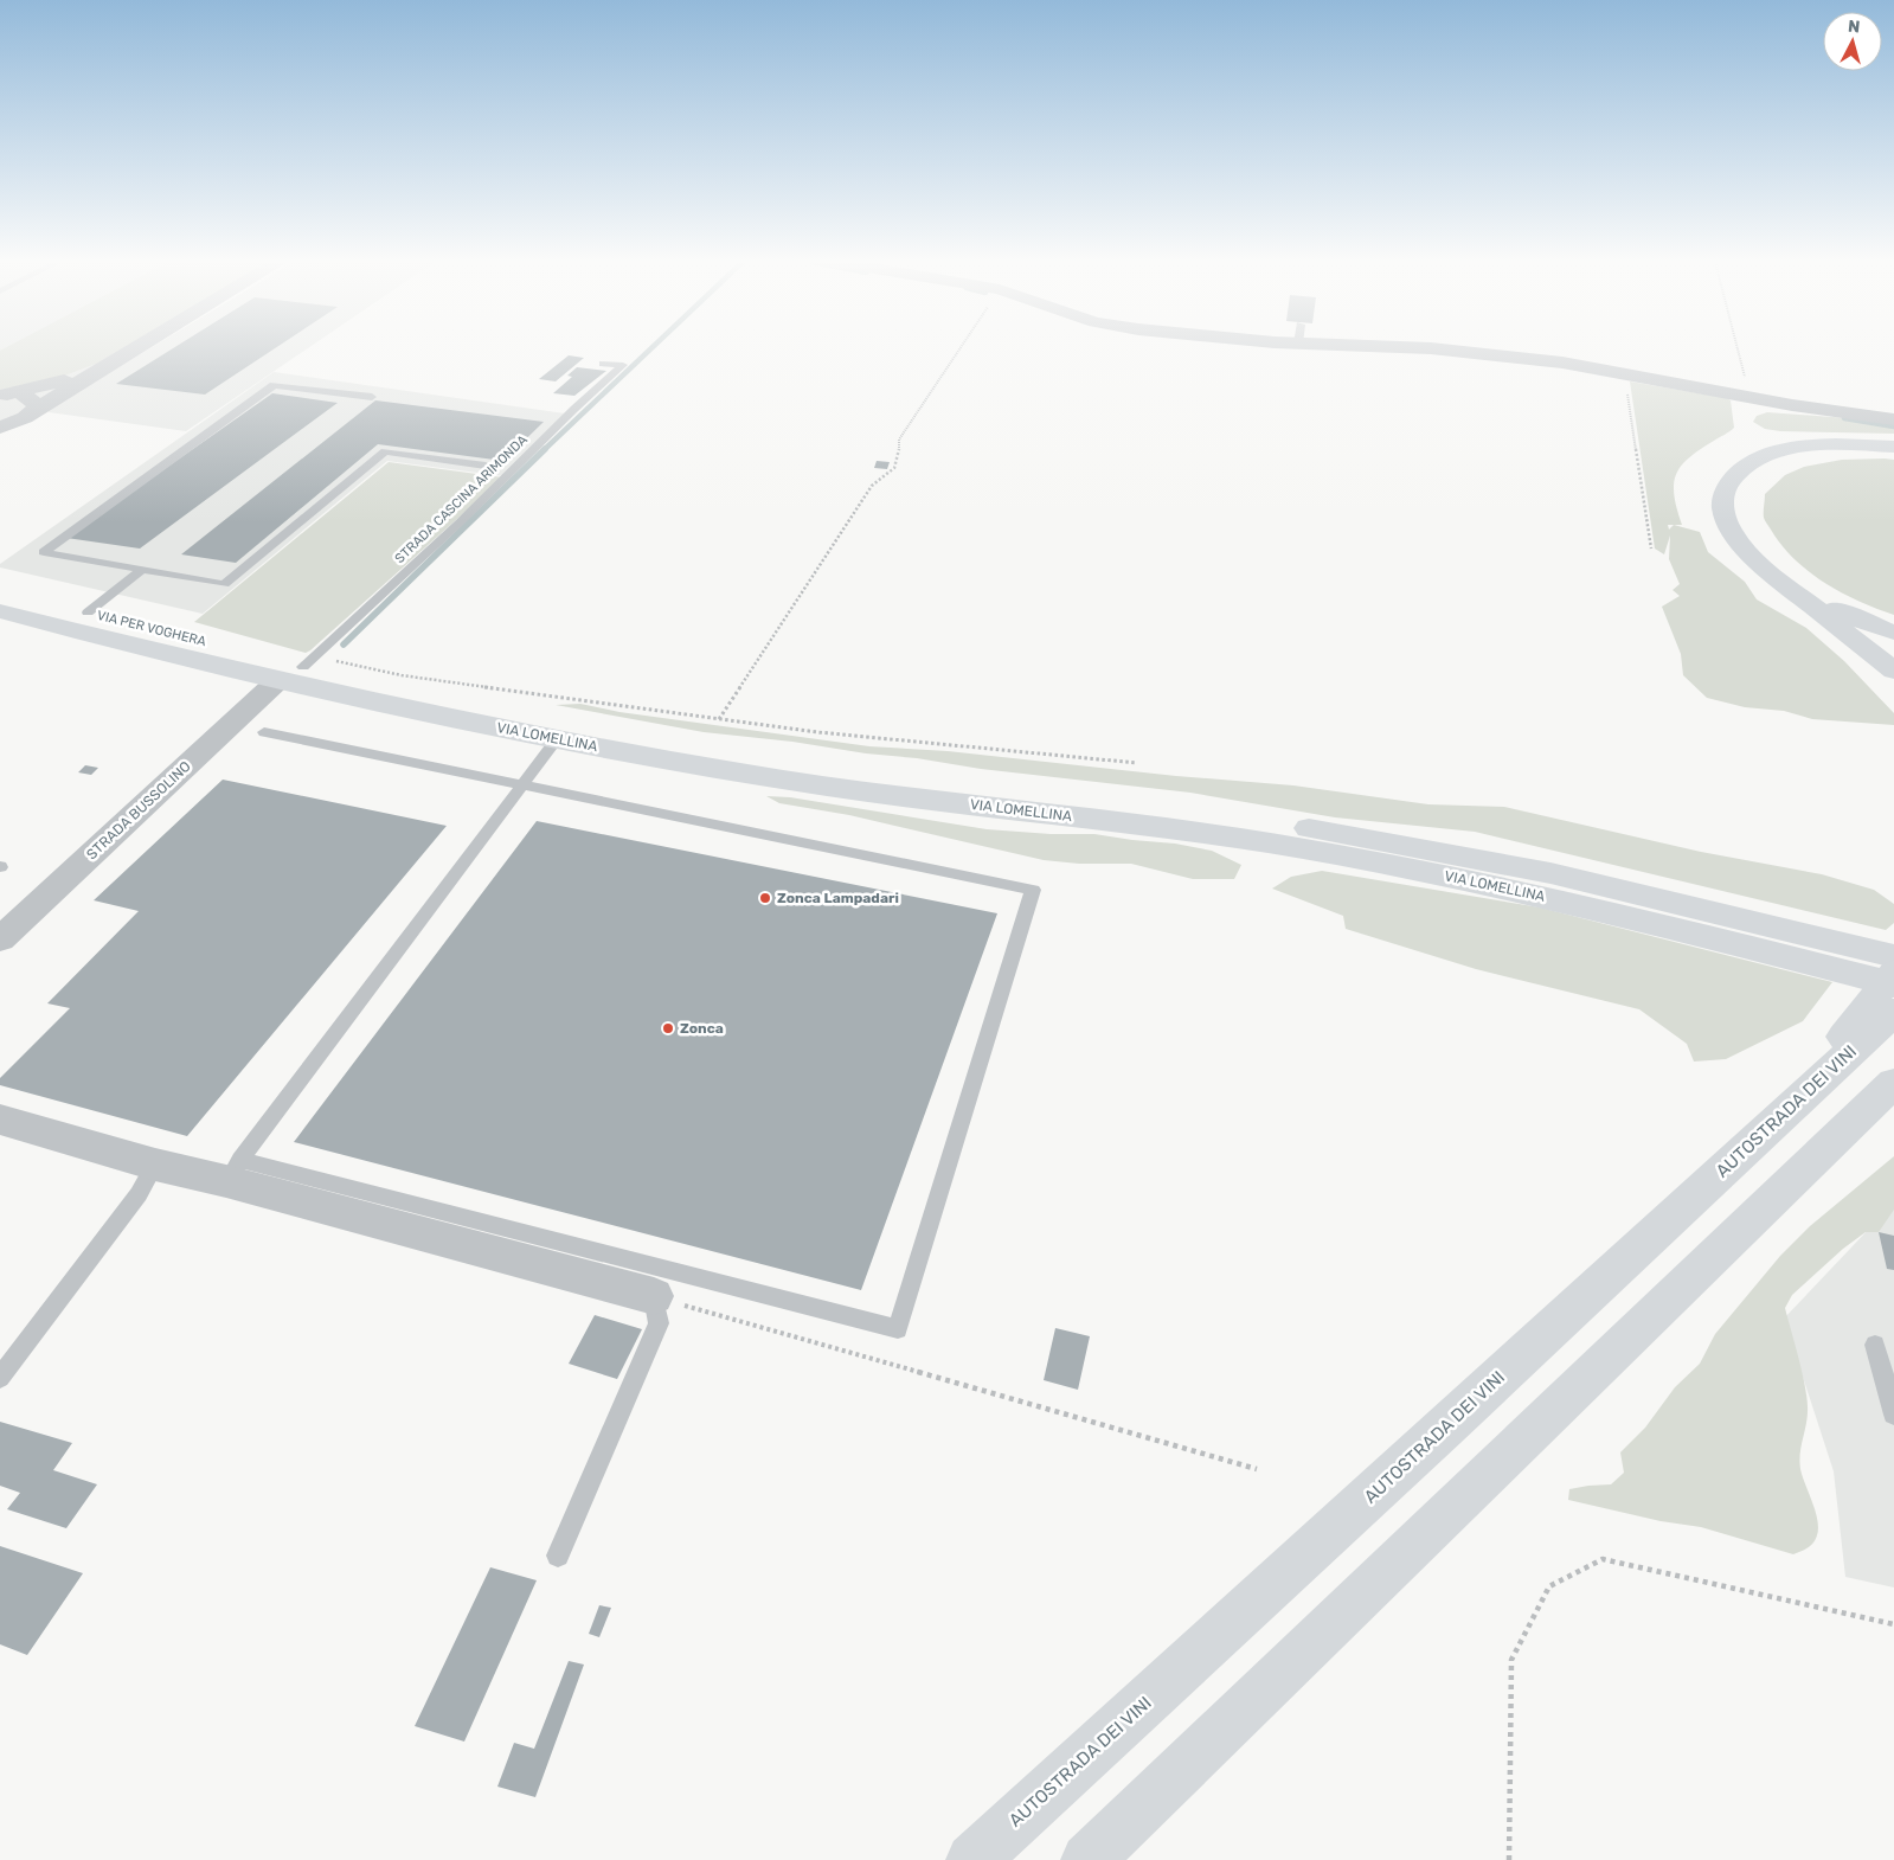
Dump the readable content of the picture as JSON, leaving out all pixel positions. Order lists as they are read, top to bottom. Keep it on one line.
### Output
{"streets":{"main road":["VIA PER VOGHERA","VIA LOMELLINA","AUTOSTRADA DEI VINI"],"street":["STRADA BUSSOLINO"],"lane":["STRADA CASCINA ARIMONDA"]},"crossings":[["STRADA CASCINA ARIMONDA","VIA PER VOGHERA"],["STRADA CASCINA ARIMONDA","VIA LOMELLINA"],["STRADA CASCINA ARIMONDA","STRADA BUSSOLINO"],["VIA PER VOGHERA","VIA LOMELLINA"],["VIA PER VOGHERA","STRADA BUSSOLINO"],["VIA LOMELLINA","STRADA BUSSOLINO"]],"places":["Zonca Lampadari","Zonca"],"north":"top"}
